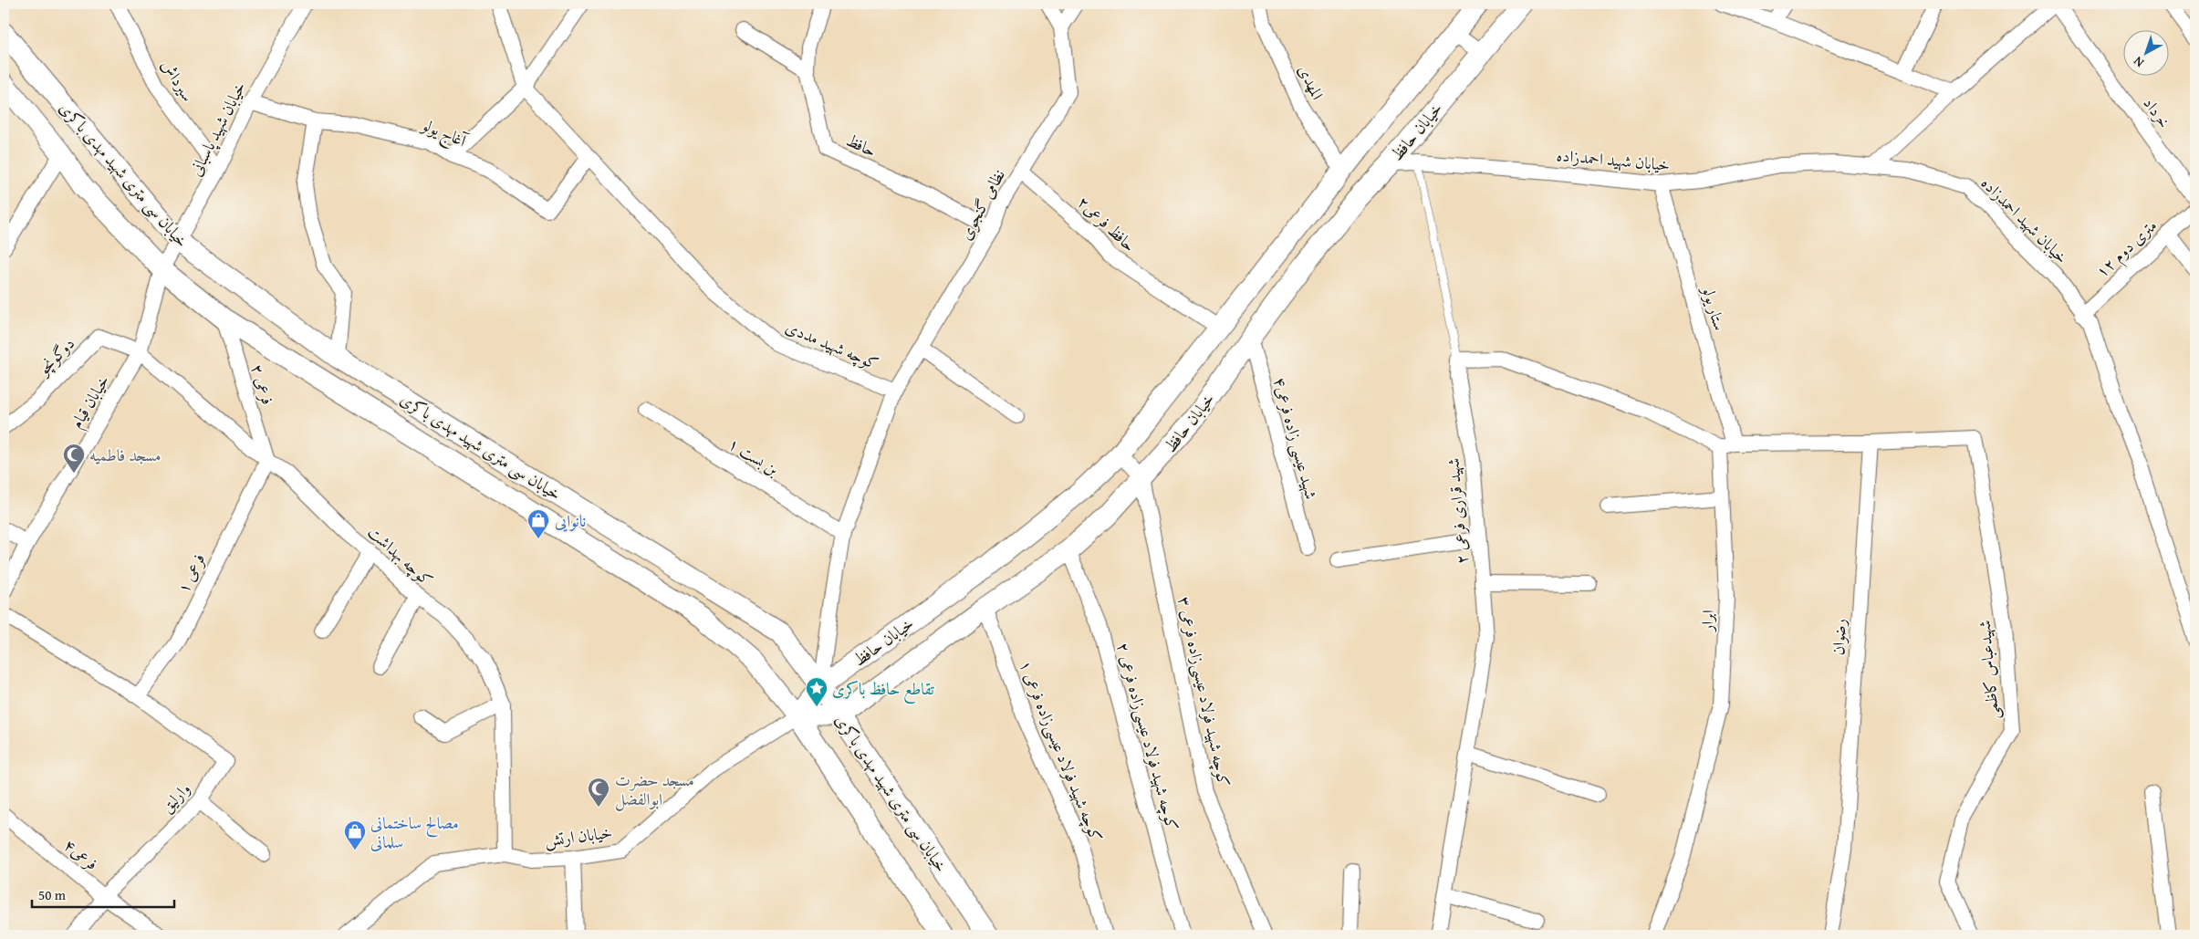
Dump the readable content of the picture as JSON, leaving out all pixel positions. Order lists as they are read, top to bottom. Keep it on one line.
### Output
{"streets":{"main road":["خیابان حافظ","خیابان سی متری شهید مهدی باکری"],"street":["سیرداش","المهدی","خرداد","خیابان شهید پاسبانی","آغاج یولو","حافظ","خیابان شهید احمدزاده","نظامی گنجوی","حافظ فرعی۲","۱۲ متری دوم","ستار یولو","کوچه شهید مددی","دوگونچو","فرعی ۲","خیابان قیام","شهید عیسی زاده فرعی۴","بن بست ۱","شهید قراری فرعی ۲","کوچه بهداشت","فرعی ۱","ابرار","رضوان","شهیدعباس کاظمی","کوچه شهید فولاد عیسی‌زاده فرعی ۳","کوچه شهید فولاد عیسی‌زاده فرعی ۲","کوچه شهید فولاد عیسی‌زاده فرعی ۱","وارلیق","خیابان ارتش","فرعی۴"]},"crossings":[["سیرداش","خیابان شهید پاسبانی"],["المهدی","خیابان حافظ"],["خیابان شهید پاسبانی","آغاج یولو"],["خیابان شهید پاسبانی","خیابان سی متری شهید مهدی باکری"],["خیابان شهید پاسبانی","خیابان قیام"],["خیابان حافظ","خیابان شهید احمدزاده"],["خیابان حافظ","خیابان سی متری شهید مهدی باکری"],["خیابان حافظ","حافظ فرعی۲"],["خیابان حافظ","شهید عیسی زاده فرعی۴"],["خیابان حافظ","کوچه شهید فولاد عیسی‌زاده فرعی ۳"],["خیابان حافظ","کوچه شهید فولاد عیسی‌زاده فرعی ۲"],["خیابان حافظ","کوچه شهید فولاد عیسی‌زاده فرعی ۱"],["خیابان حافظ","خیابان ارتش"],["آغاج یولو","کوچه شهید مددی"],["حافظ","نظامی گنجوی"],["خیابان شهید احمدزاده","۱۲ متری دوم"],["خیابان شهید احمدزاده","ستار یولو"],["خیابان سی متری شهید مهدی باکری","فرعی ۲"],["خیابان سی متری شهید مهدی باکری","خیابان قیام"],["خیابان سی متری شهید مهدی باکری","خیابان ارتش"],["نظامی گنجوی","حافظ فرعی۲"],["نظامی گنجوی","کوچه شهید مددی"],["ستار یولو","ابرار"],["دوگونچو","خیابان قیام"],["دوگونچو","کوچه بهداشت"],["فرعی ۲","کوچه بهداشت"],["فرعی ۲","فرعی ۱"],["خیابان قیام","کوچه بهداشت"],["کوچه بهداشت","فرعی ۱"],["کوچه بهداشت","خیابان ارتش"],["فرعی ۱","وارلیق"],["رضوان","شهیدعباس کاظمی"],["وارلیق","فرعی۴"]],"places":{"mosque":["مسجد فاطمیه","مسجد حضرت ابوالفضل"],"shop":["نانوایی","مصالح ساختمانی سلمانی"],"place":["تقاطع حافظ باکری"]},"scale_bar":"50 m","north":"bottom left"}
